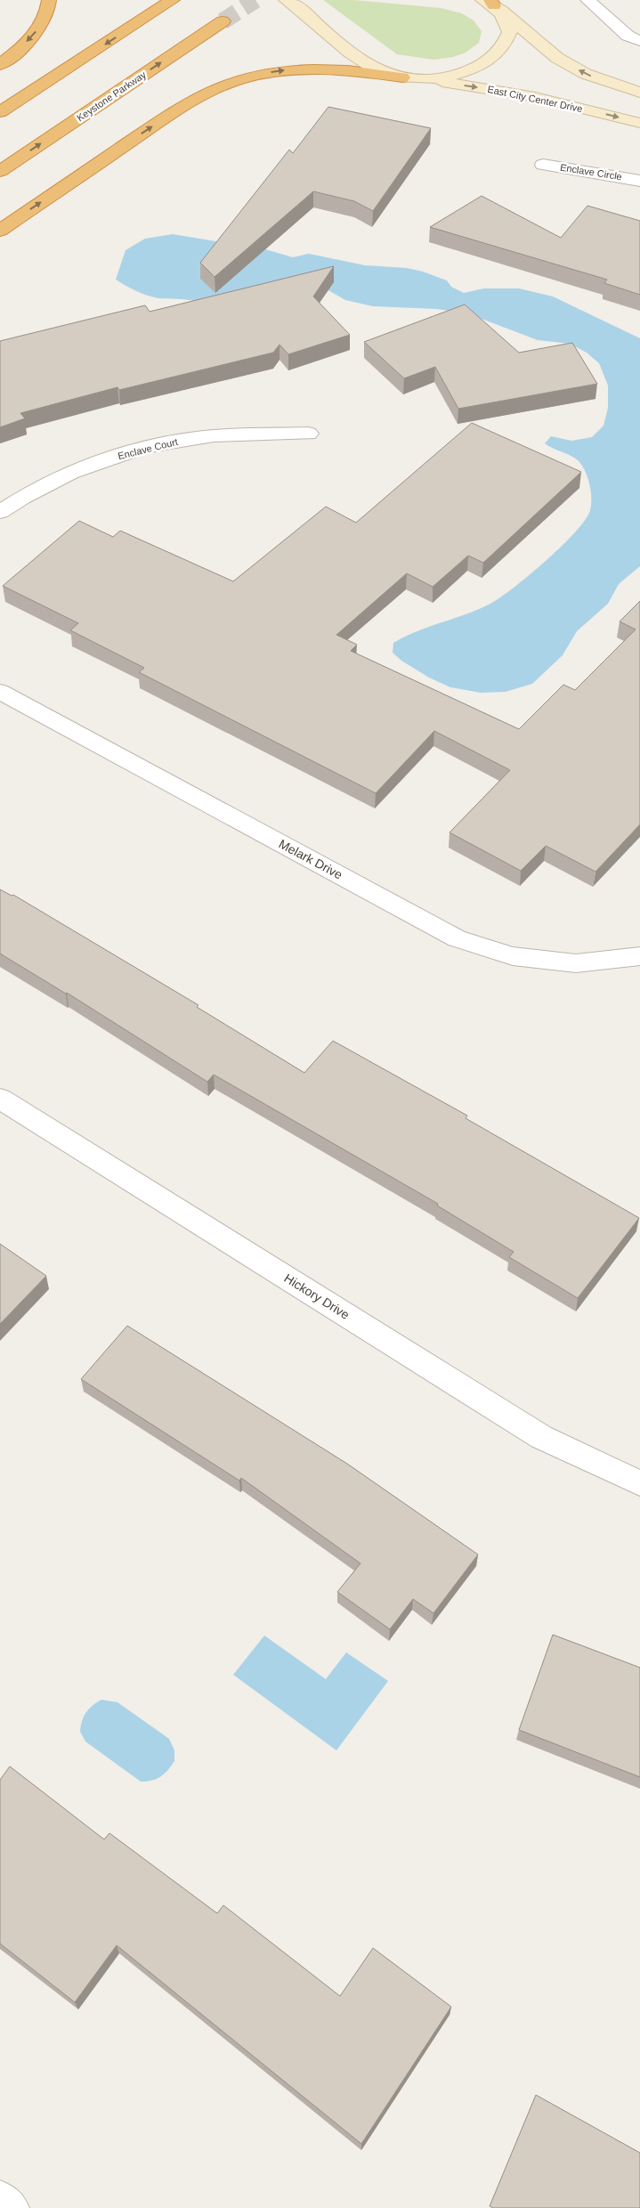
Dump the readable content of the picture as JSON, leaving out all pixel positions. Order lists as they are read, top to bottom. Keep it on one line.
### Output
{"streets":{"highway":["Keystone Parkway"],"street":["East City Center Drive","Enclave Circle","Enclave Court","Melark Drive","Hickory Drive"]}}
